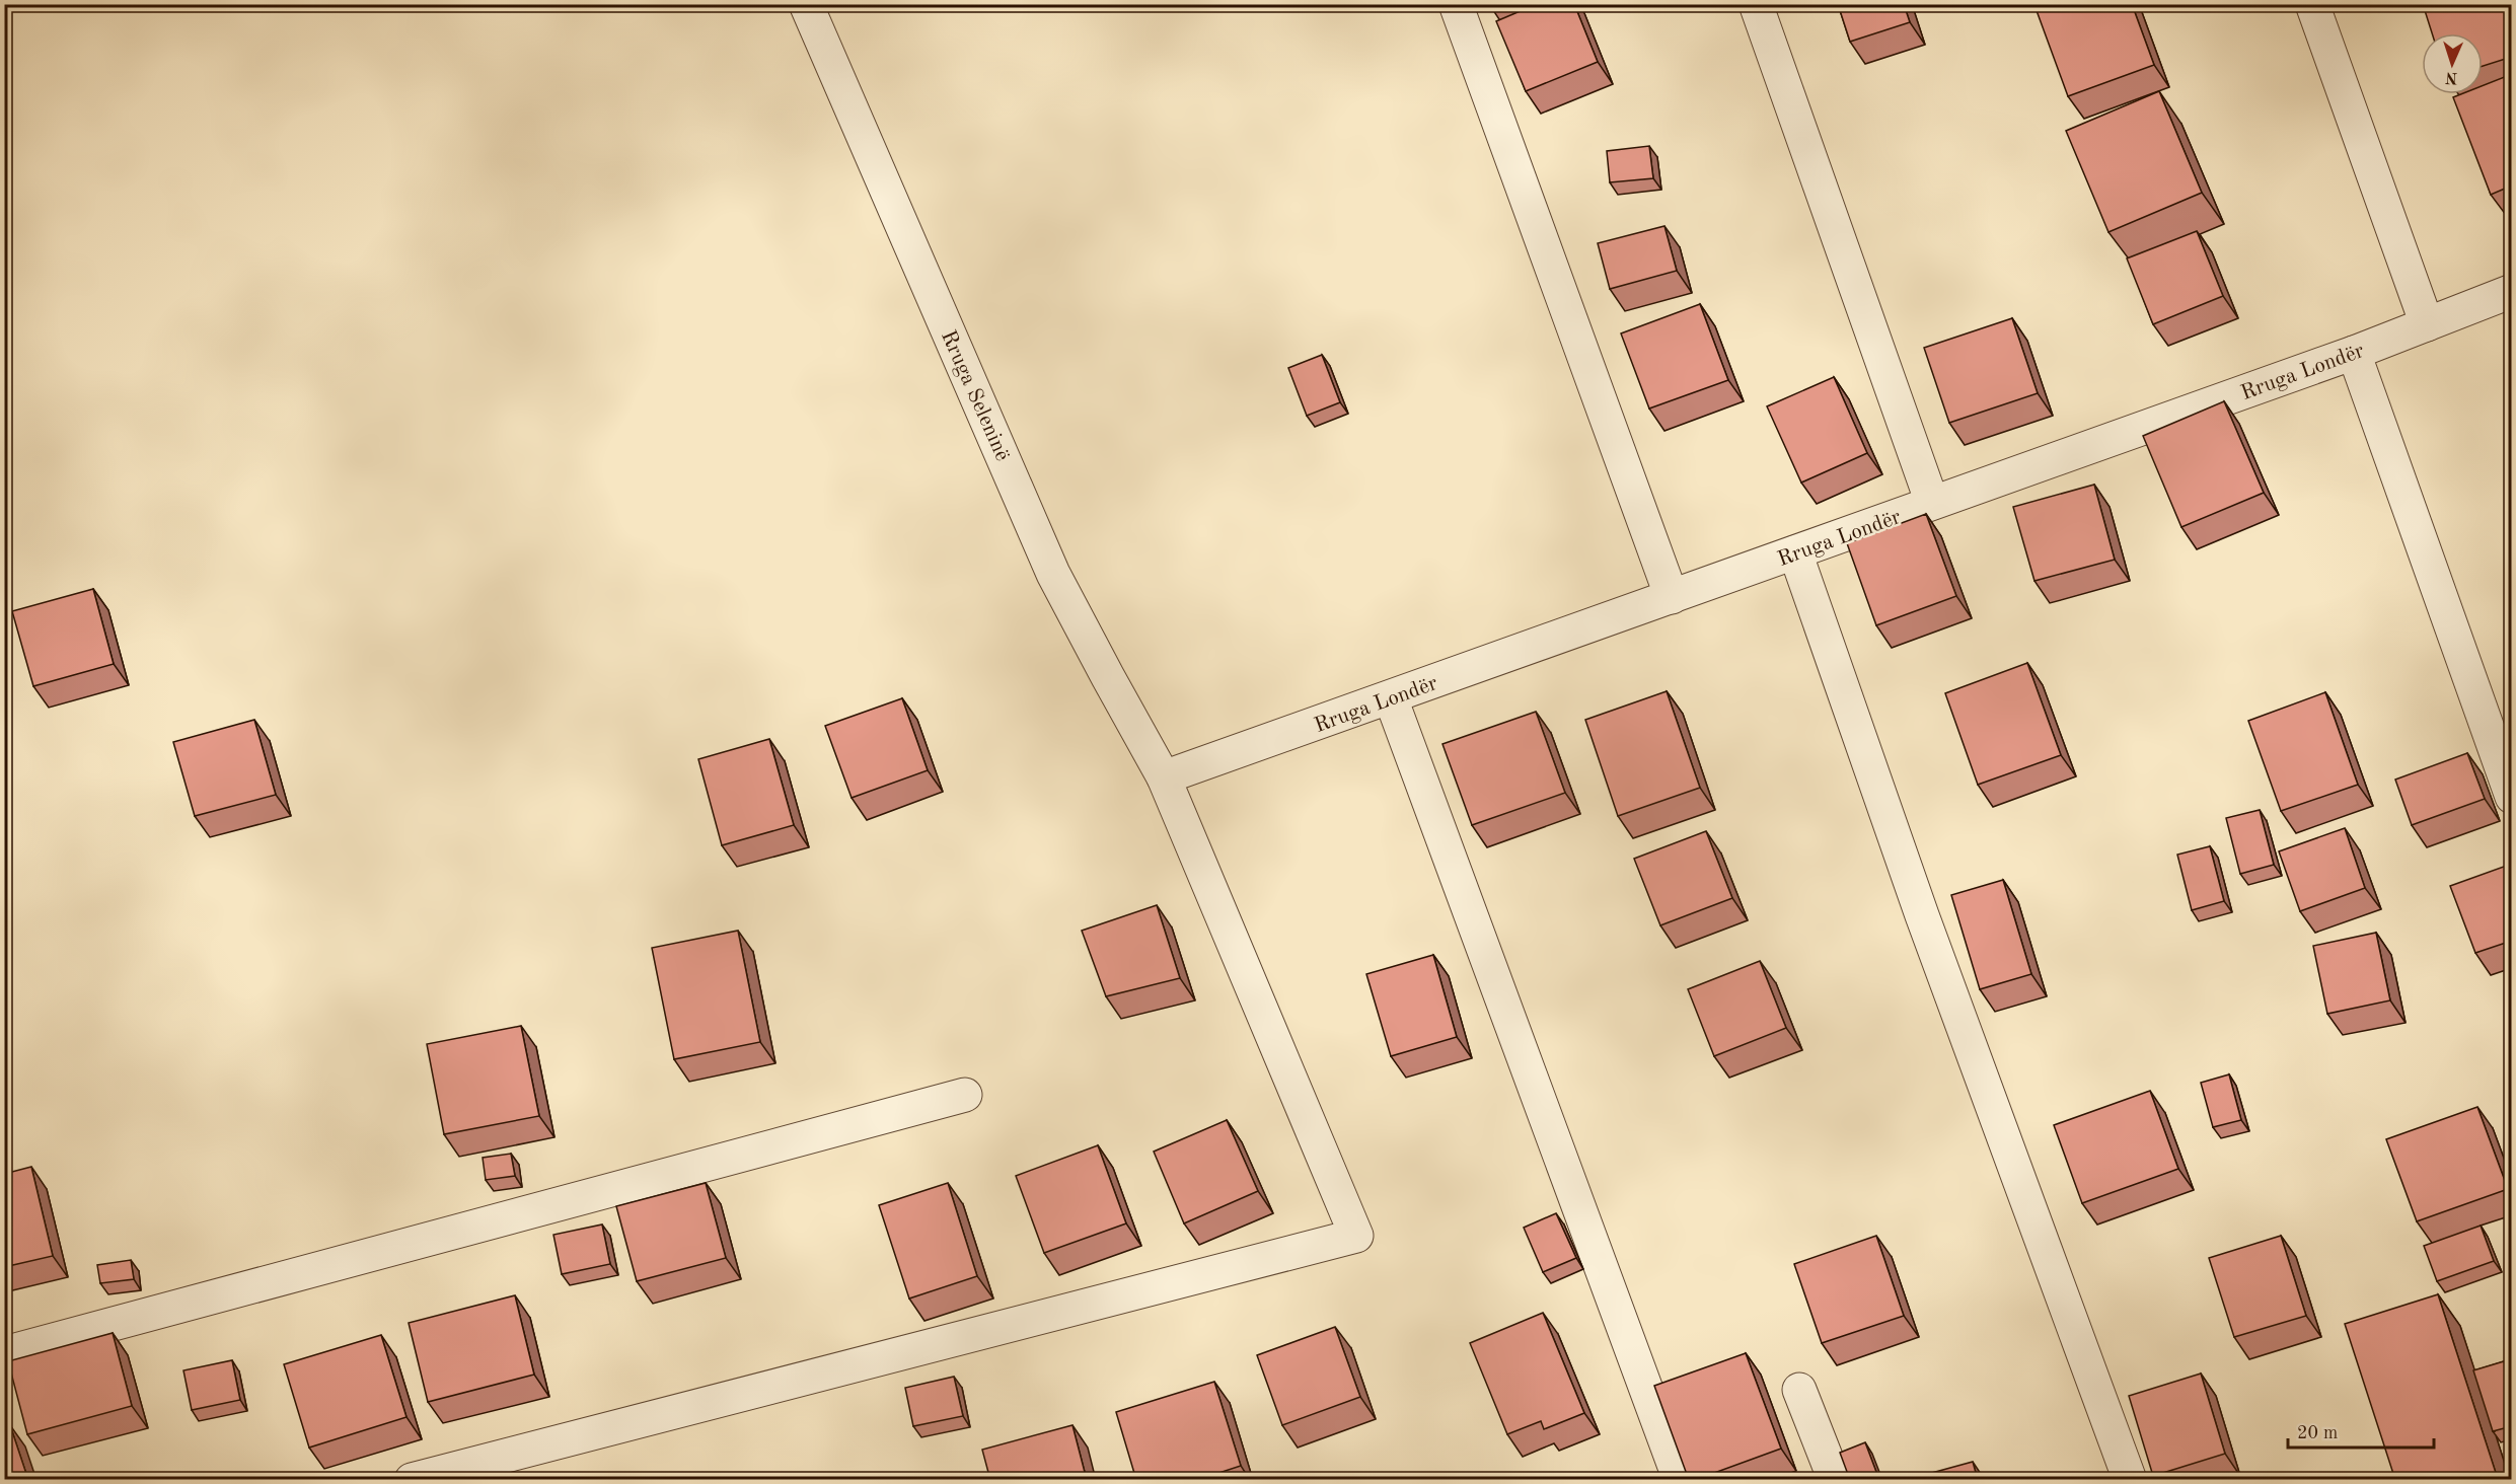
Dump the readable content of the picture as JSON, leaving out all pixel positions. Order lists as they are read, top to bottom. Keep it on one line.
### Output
{"streets":{"street":["Rruga Londër","Rruga Seleninë"]},"crossings":[["Rruga Londër","Rruga Seleninë"]],"scale_bar":"20 m","north":"bottom"}
